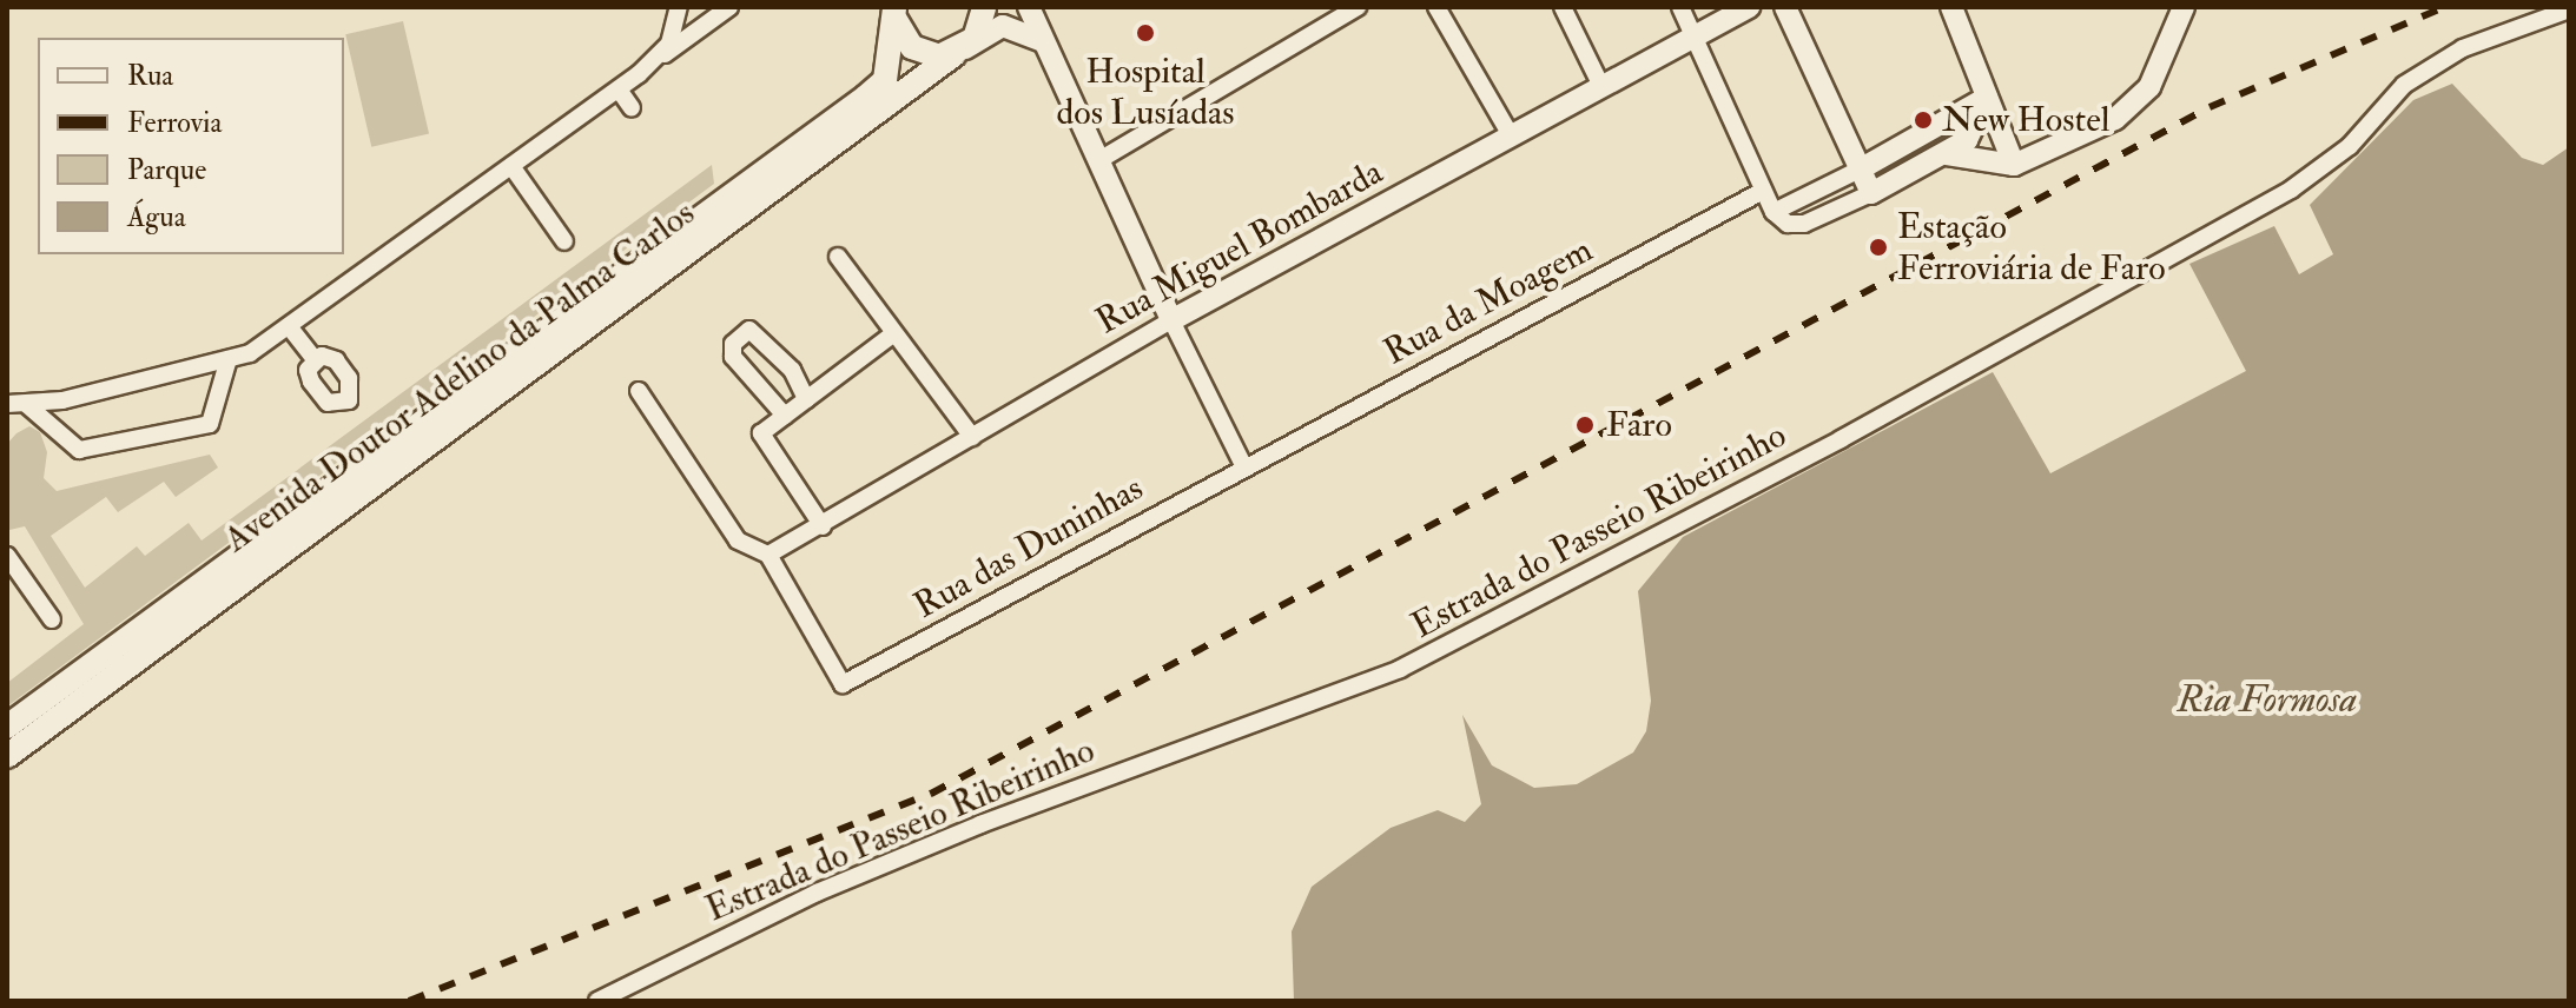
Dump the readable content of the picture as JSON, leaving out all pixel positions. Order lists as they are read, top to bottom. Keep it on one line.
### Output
{"streets":{"main road":["Avenida Doutor Adelino da Palma Carlos"],"street":["Rua Miguel Bombarda","Rua da Moagem","Estrada do Passeio Ribeirinho","Rua das Duninhas"]},"crossings":[["Rua Miguel Bombarda","Rua das Duninhas"],["Rua da Moagem","Rua das Duninhas"]],"water":["Ria Formosa"],"places":["Hospital dos Lusíadas","New Hostel","Estação Ferroviária de Faro","Faro"],"legend":["Rua","Ferrovia","Parque","Água"]}
